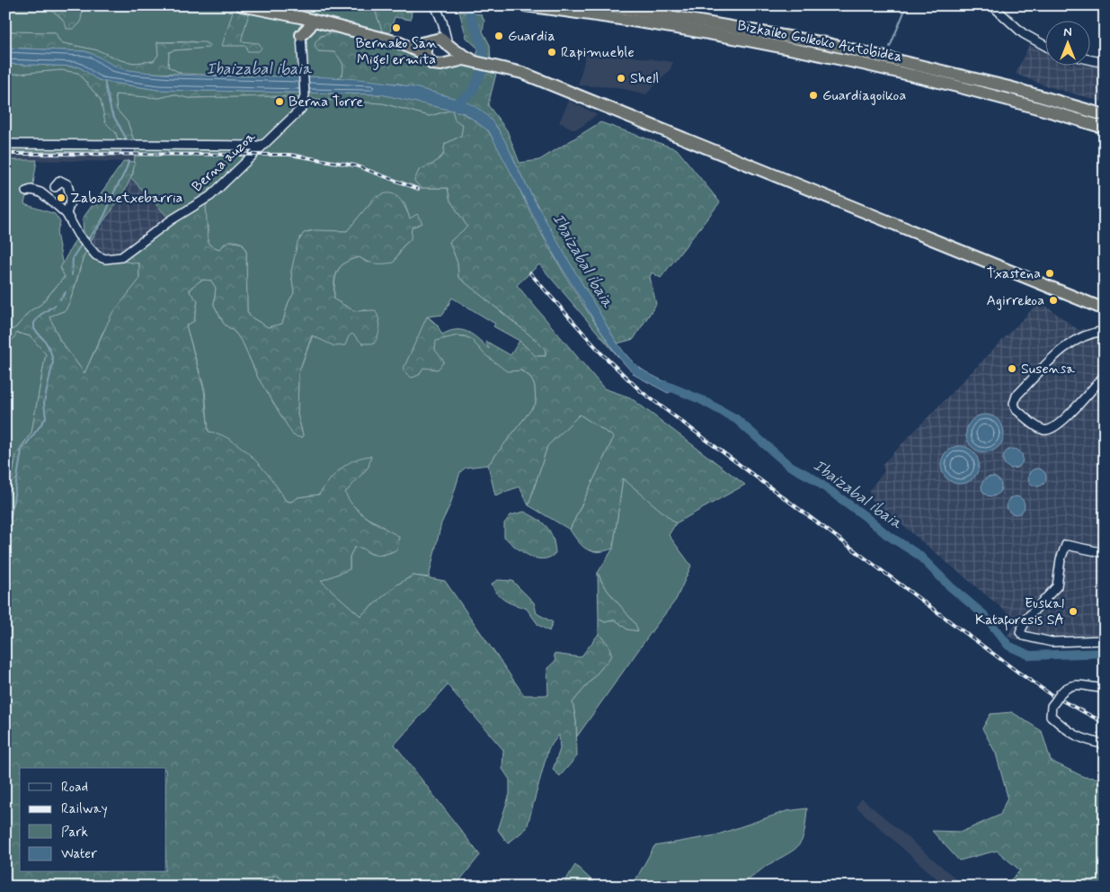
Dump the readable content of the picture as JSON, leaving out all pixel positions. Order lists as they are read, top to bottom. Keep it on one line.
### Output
{"streets":{"highway":["Bizkaiko Golkoko Autobidea"],"street":["Berna auzoa"]},"water":["Ibaizabal ibaia"],"places":["Bernako San Migel ermita","Guardia","Rapimueble","Shell","Guardiagoikoa","Berna Torre","Zabalaetxebarria","Txastena","Agirrekoa","Susensa","Euskal Kataforesis SA"],"legend":["Road","Railway","Park","Water"],"north":"top"}
